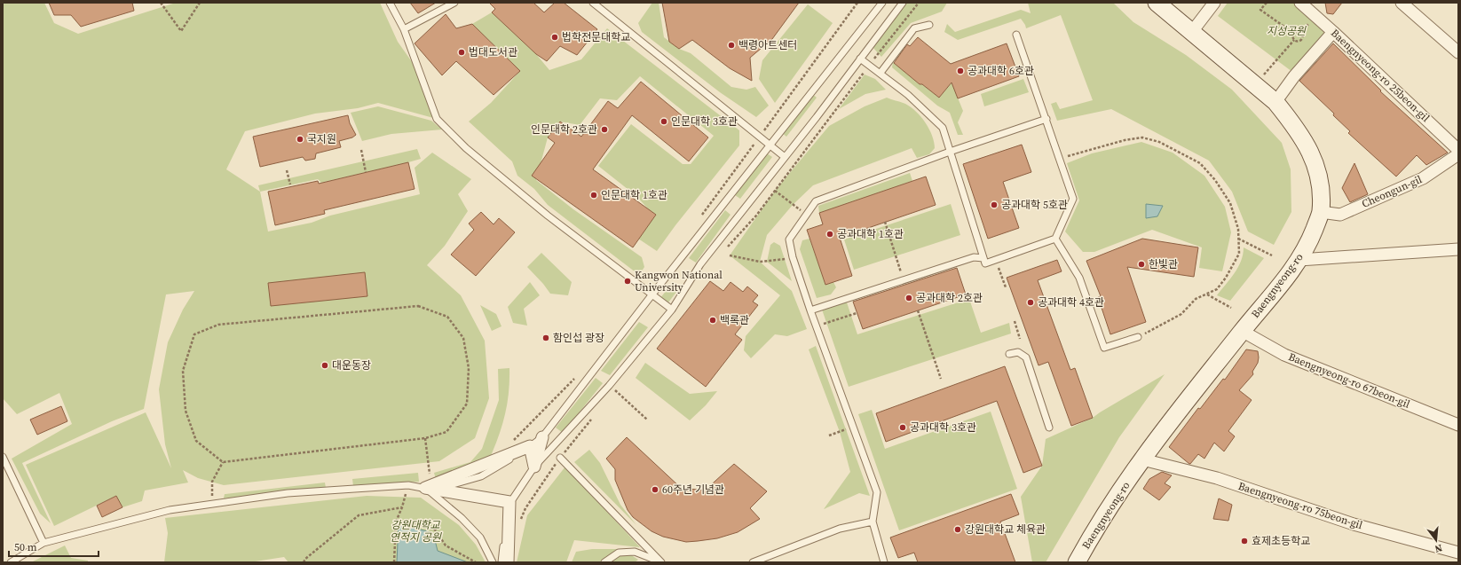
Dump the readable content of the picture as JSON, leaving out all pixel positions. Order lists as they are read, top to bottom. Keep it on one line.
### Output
{"streets":{"street":["Baengnyeong-ro 25beon-gil","Cheongun-gil","Baengnyeong-ro","Baengnyeong-ro 67beon-gil","Baengnyeong-ro 75beon-gil"]},"crossings":[["Cheongun-gil","Baengnyeong-ro"],["Baengnyeong-ro","Baengnyeong-ro 67beon-gil"],["Baengnyeong-ro","Baengnyeong-ro 75beon-gil"]],"parks":["지성공원","강원대학교 연적지 공원"],"places":["법학전문대학교","백령아트센터","법대도서관","공과대학 6호관","인문대학 3호관","인문대학 2호관","국지원","인문대학 1호관","공과대학 5호관","공과대학 1호관","한빛관","Kangwon National University","공과대학 2호관","공과대학 4호관","백록관","함인섭 광장","대운동장","공과대학 3호관","60주년 기념관","강원대학교 체육관","효제초등학교"],"scale_bar":"50 m","north":"bottom"}
